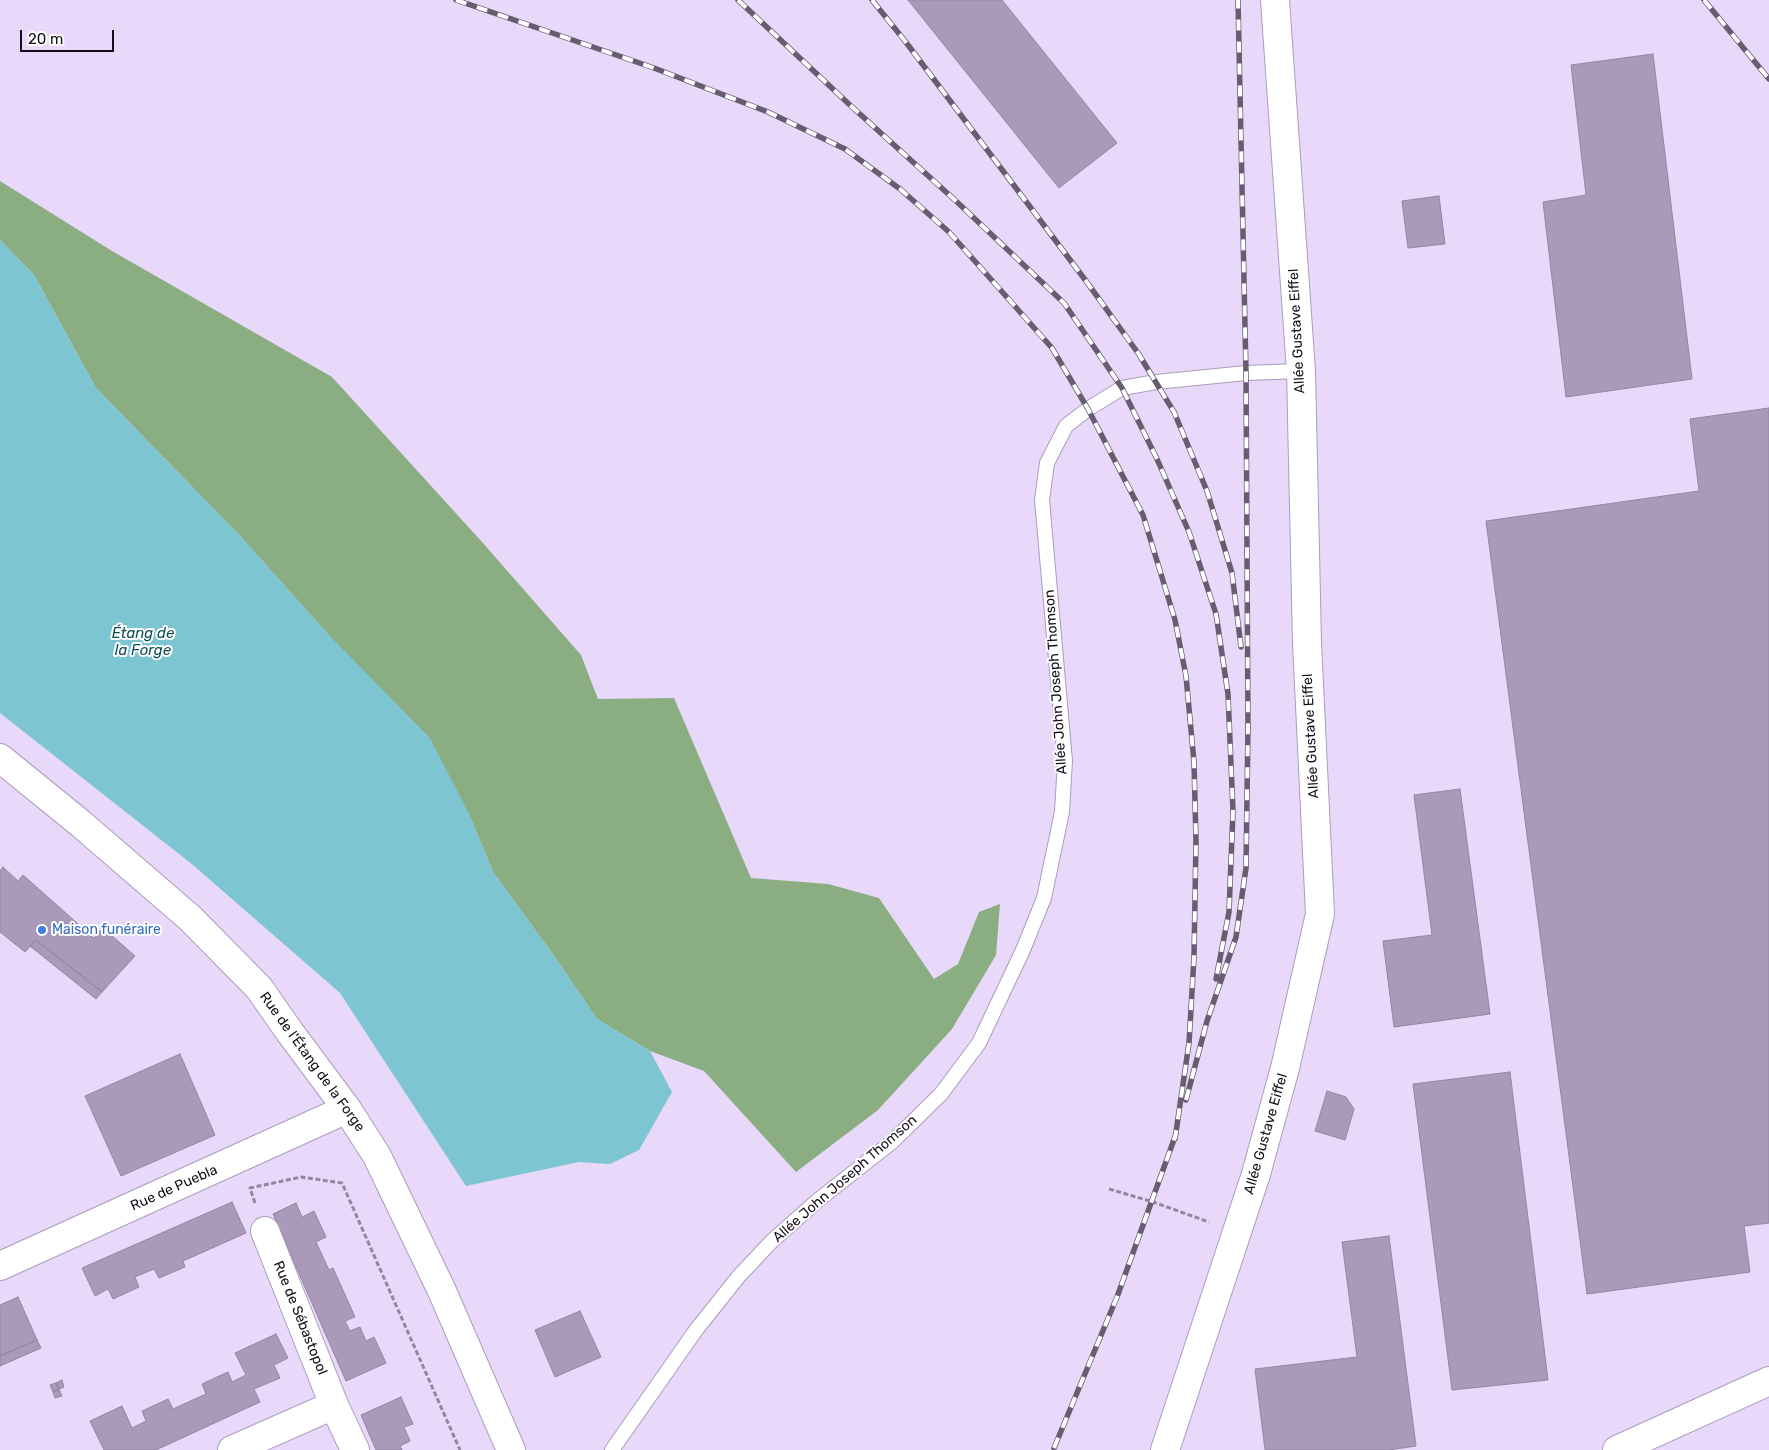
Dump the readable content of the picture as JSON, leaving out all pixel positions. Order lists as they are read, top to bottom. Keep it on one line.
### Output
{"streets":{"street":["Allée Gustave Eiffel","Rue de l'Étang de la Forge","Rue de Puebla","Rue de Sébastopol"],"lane":["Allée John Joseph Thomson"]},"crossings":[["Allée Gustave Eiffel","Allée John Joseph Thomson"],["Rue de l'Étang de la Forge","Rue de Puebla"]],"water":["Étang de la Forge"],"places":["Maison funéraire"],"scale_bar":"20 m"}
